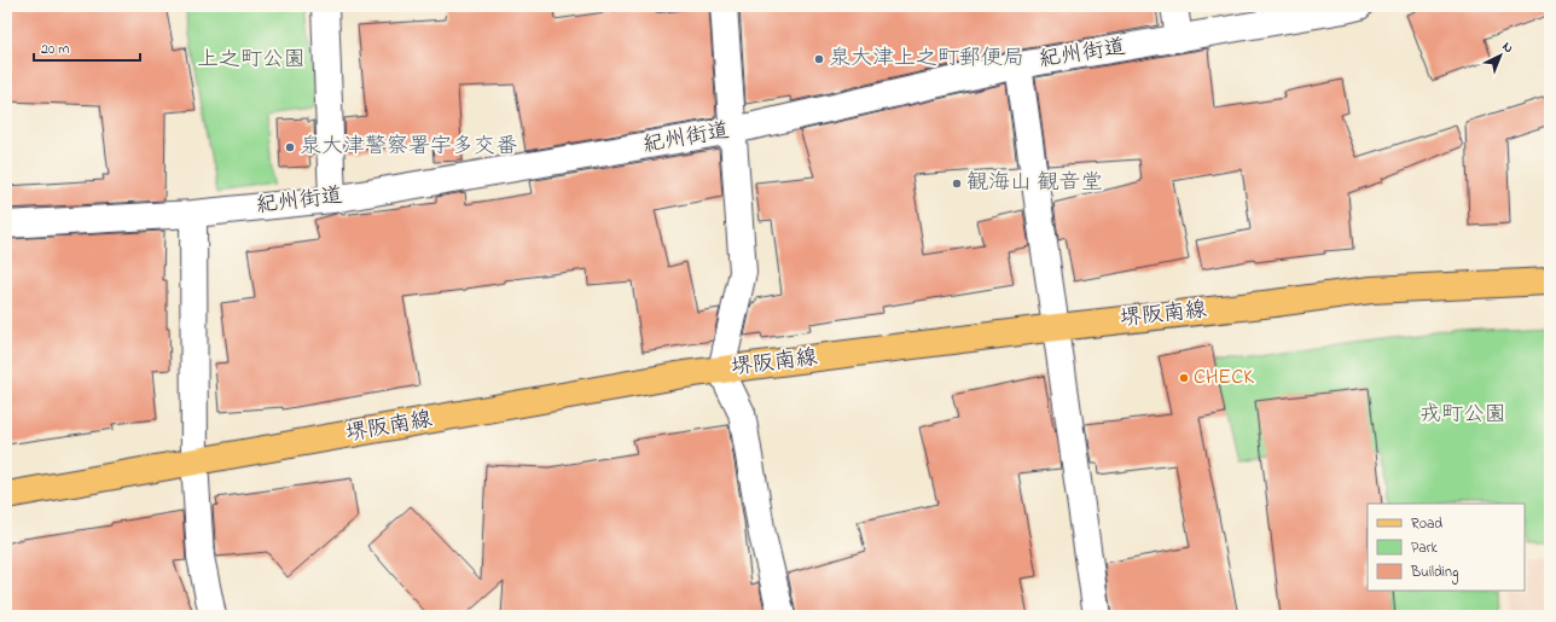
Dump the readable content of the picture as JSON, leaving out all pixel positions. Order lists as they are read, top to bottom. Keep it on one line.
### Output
{"streets":{"main road":["堺阪南線"],"street":["紀州街道"]},"parks":["上之町公園","戎町公園"],"places":["泉大津上之町郵便局","泉大津警察署宇多交番","観海山 観音堂","CHECK"],"legend":["Road","Park","Building"],"scale_bar":"20 m","north":"top right"}
